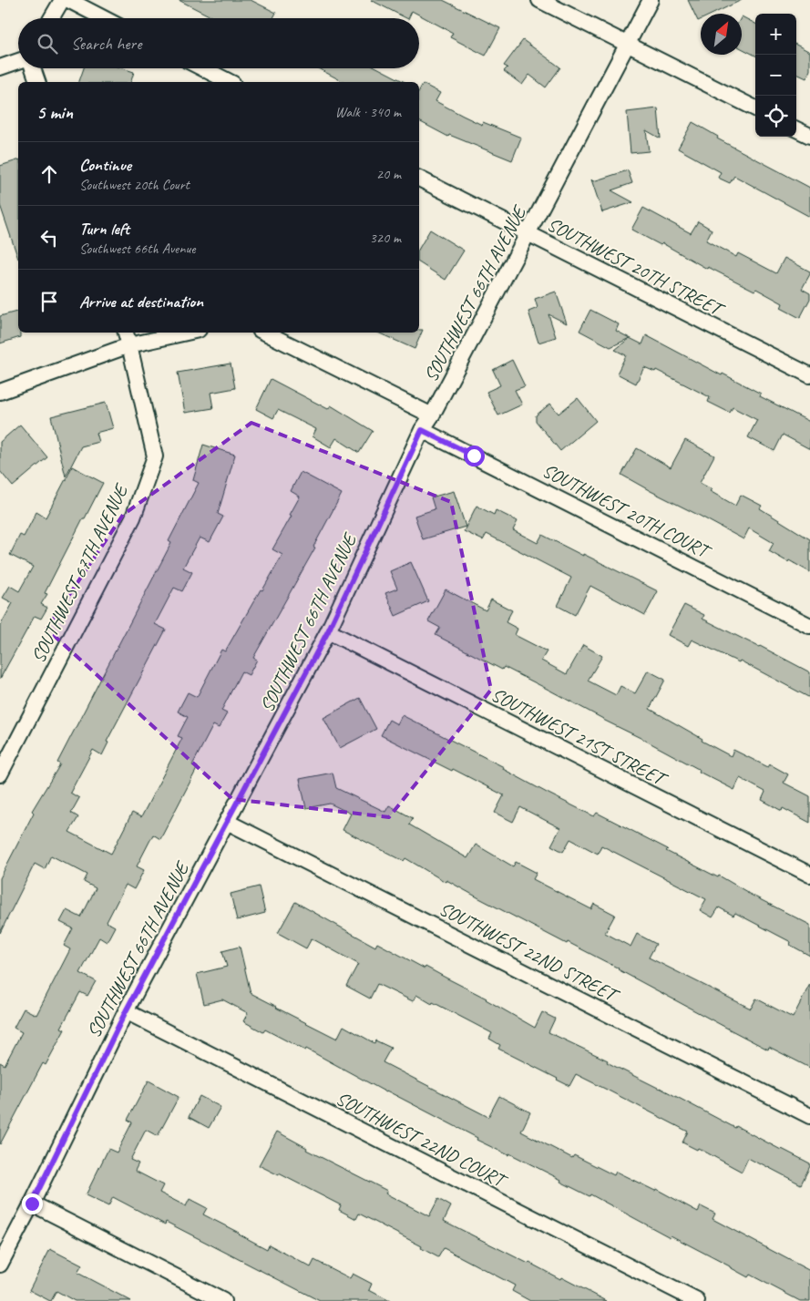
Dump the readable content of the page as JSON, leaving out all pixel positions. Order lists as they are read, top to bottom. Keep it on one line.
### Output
{"streets":{"street":["SOUTHWEST 20TH STREET","SOUTHWEST 66TH AVENUE","SOUTHWEST 20TH COURT","SOUTHWEST 67TH AVENUE","SOUTHWEST 21ST STREET","SOUTHWEST 22ND STREET","SOUTHWEST 22ND COURT"]},"crossings":[["SOUTHWEST 20TH STREET","SOUTHWEST 66TH AVENUE"],["SOUTHWEST 66TH AVENUE","SOUTHWEST 20TH COURT"],["SOUTHWEST 66TH AVENUE","SOUTHWEST 21ST STREET"],["SOUTHWEST 66TH AVENUE","SOUTHWEST 22ND STREET"],["SOUTHWEST 66TH AVENUE","SOUTHWEST 22ND COURT"]],"north":"top right","page":{"map_buttons":["+","−"],"search":"Search here","heading":["5 min","Walk · 340 m"],"list":[["Continue","Southwest 20th Court","20 m"],["Turn left","Southwest 66th Avenue","320 m"],"Arrive at destination"]}}
